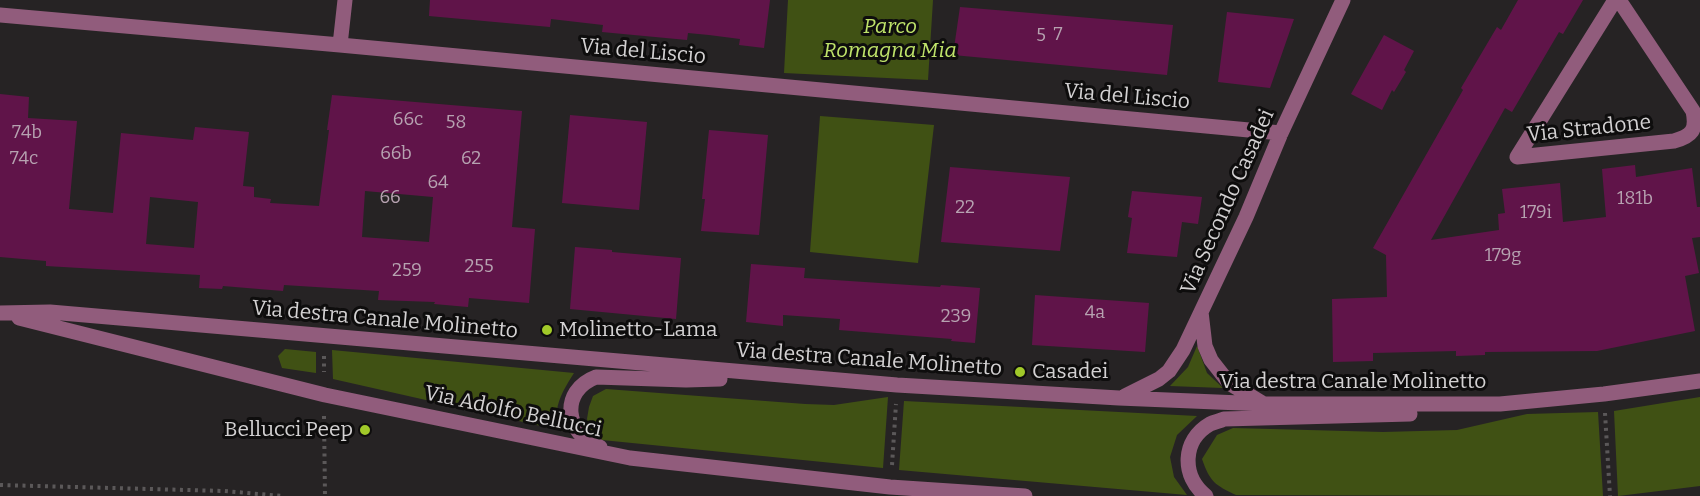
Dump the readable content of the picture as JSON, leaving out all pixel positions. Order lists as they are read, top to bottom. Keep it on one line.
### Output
{"streets":{"street":["Via del Liscio","Via Stradone","Via Secondo Casadei","Via destra Canale Molinetto","Via Adolfo Bellucci"]},"crossings":[["Via del Liscio","Via Secondo Casadei"],["Via Secondo Casadei","Via destra Canale Molinetto"],["Via destra Canale Molinetto","Via Adolfo Bellucci"]],"parks":["Parco Romagna Mia"],"places":["Molinetto-Lama","Casadei","Bellucci Peep"],"house_numbers":["7","5","66c","58","74b","66b","74c","62","64","66","181b","22","179i","179g","255","259","4a","239"]}
